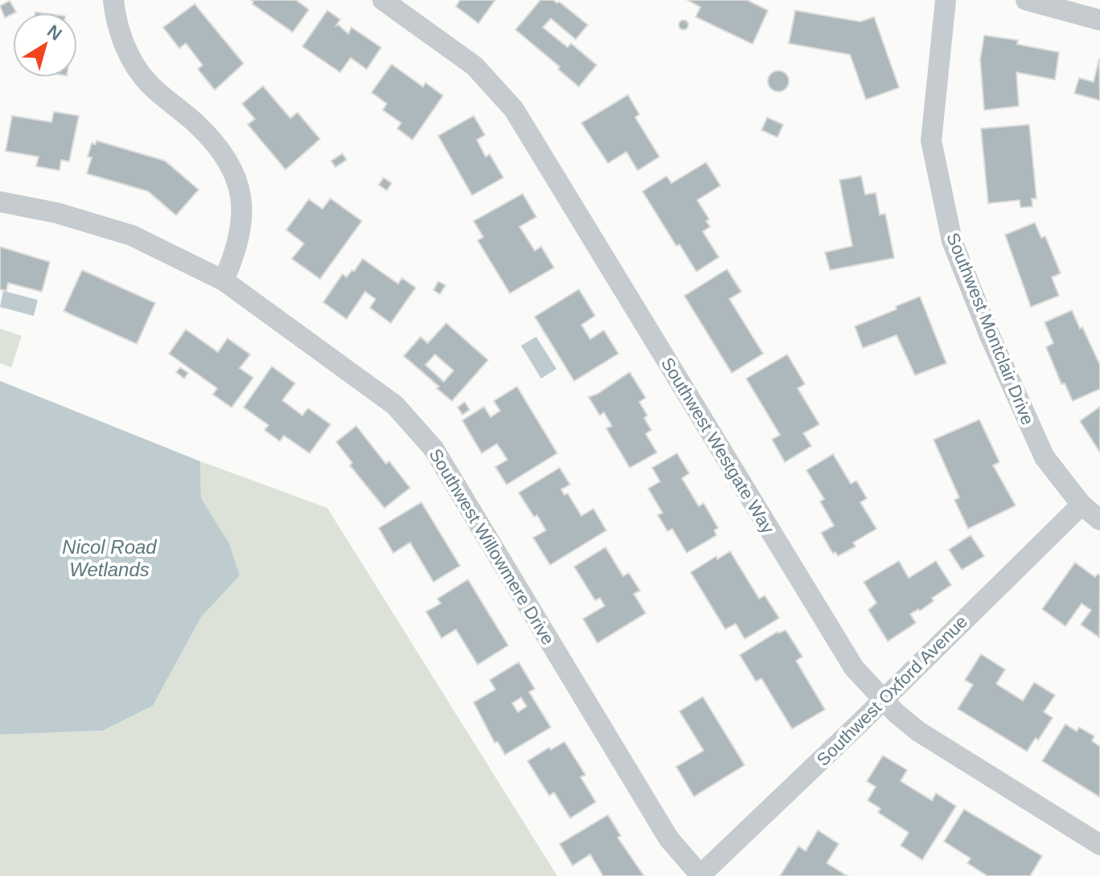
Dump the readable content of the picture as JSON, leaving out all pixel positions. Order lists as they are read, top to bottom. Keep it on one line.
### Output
{"streets":{"street":["Southwest Montclair Drive","Southwest Westgate Way","Southwest Willowmere Drive","Southwest Oxford Avenue"]},"crossings":[["Southwest Montclair Drive","Southwest Oxford Avenue"],["Southwest Westgate Way","Southwest Oxford Avenue"],["Southwest Willowmere Drive","Southwest Oxford Avenue"]],"water":["Nicol Road Wetlands"],"north":"top right"}
